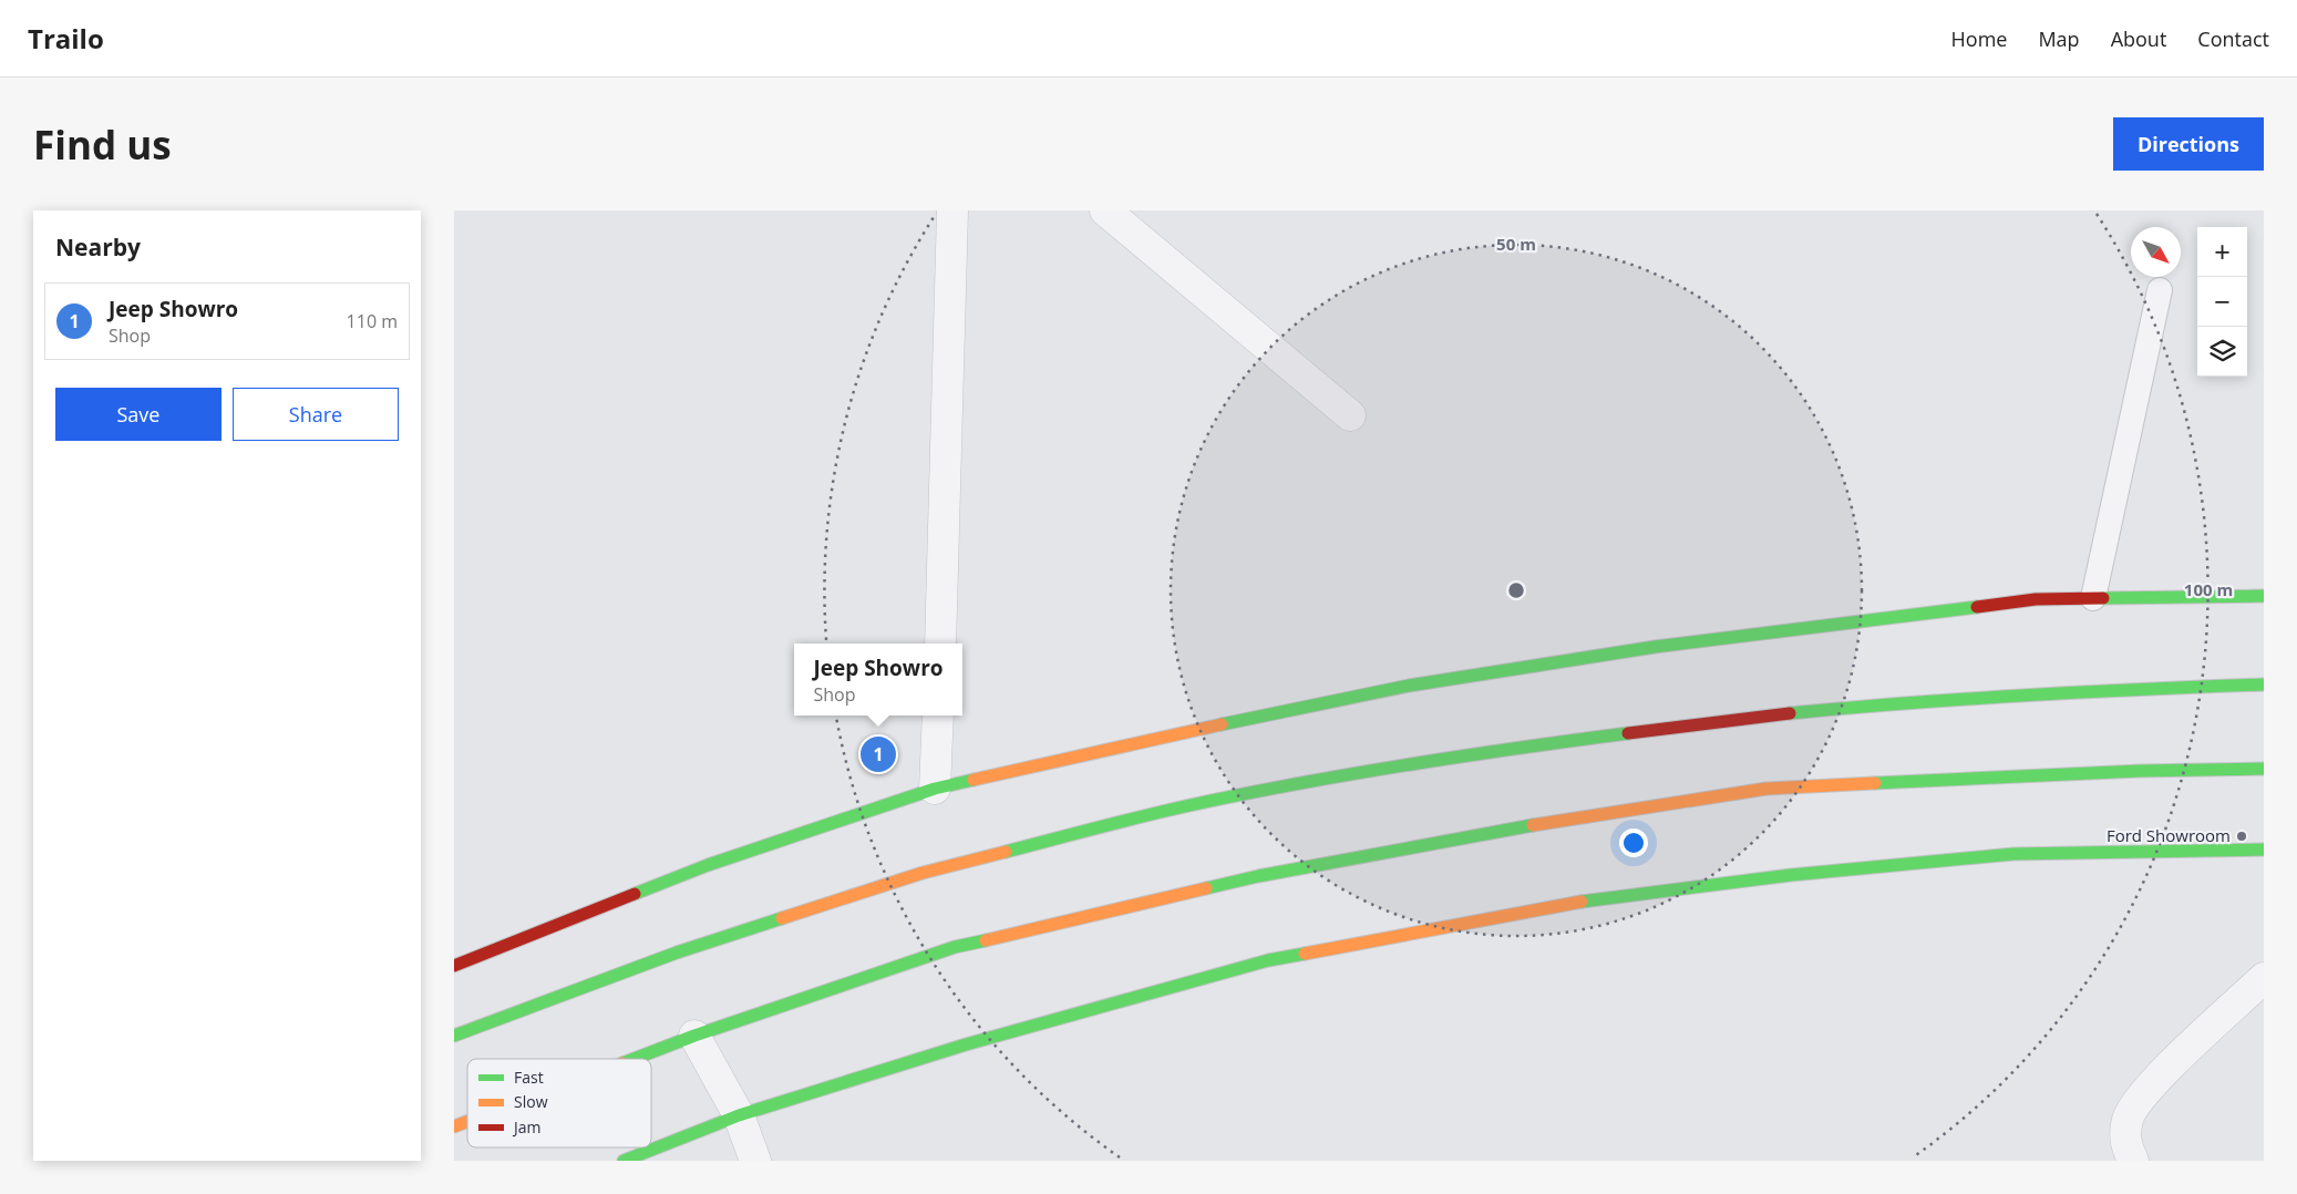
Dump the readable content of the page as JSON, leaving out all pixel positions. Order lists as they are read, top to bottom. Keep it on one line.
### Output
{"places":["Ford Showroom"],"legend":["Fast","Slow","Jam"],"north":"bottom right","page":{"header":"Trailo","nav":["Home","Map","About","Contact"],"buttons":["Directions",["Save","Share"]],"title":"Find us","heading":"Nearby","map_buttons":["+","−"],"list":[{"mark":"1","name":"Jeep Showro","note":"Shop","value":"110 m"}],"popup":["Jeep Showro","Shop"],"pins":"1"},"rings":["50 m","100 m"]}
